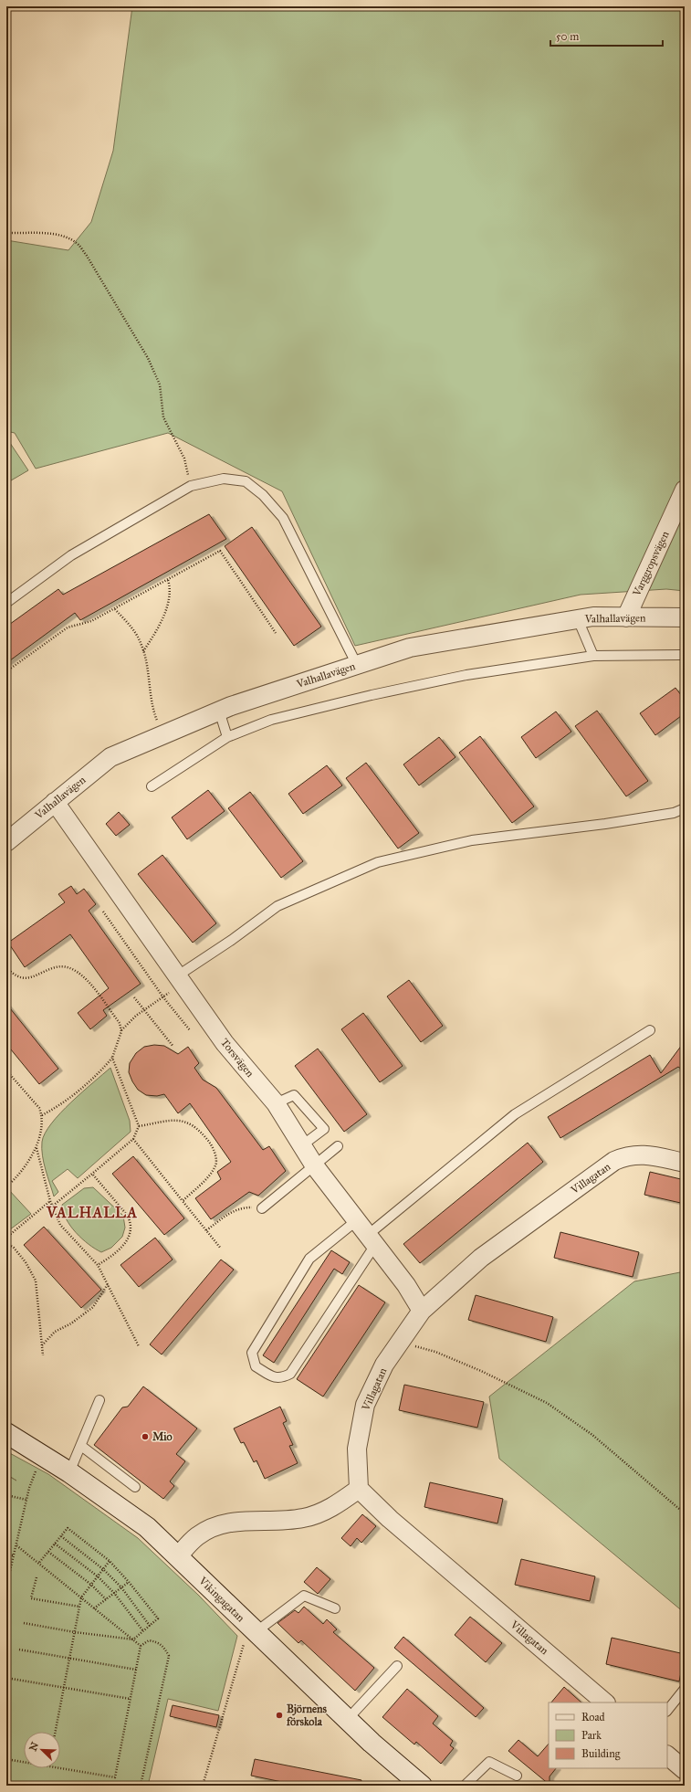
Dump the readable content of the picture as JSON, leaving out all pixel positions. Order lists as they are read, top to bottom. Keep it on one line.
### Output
{"streets":{"street":["Varggropsvägen","Valhallavägen","Torsvägen","Villagatan","Vikingagatan"]},"crossings":[["Varggropsvägen","Valhallavägen"],["Valhallavägen","Torsvägen"],["Torsvägen","Villagatan"]],"districts":["VALHALLA"],"places":["Mio","Björnens förskola"],"legend":["Road","Park","Building"],"scale_bar":"50 m","north":"top left"}
